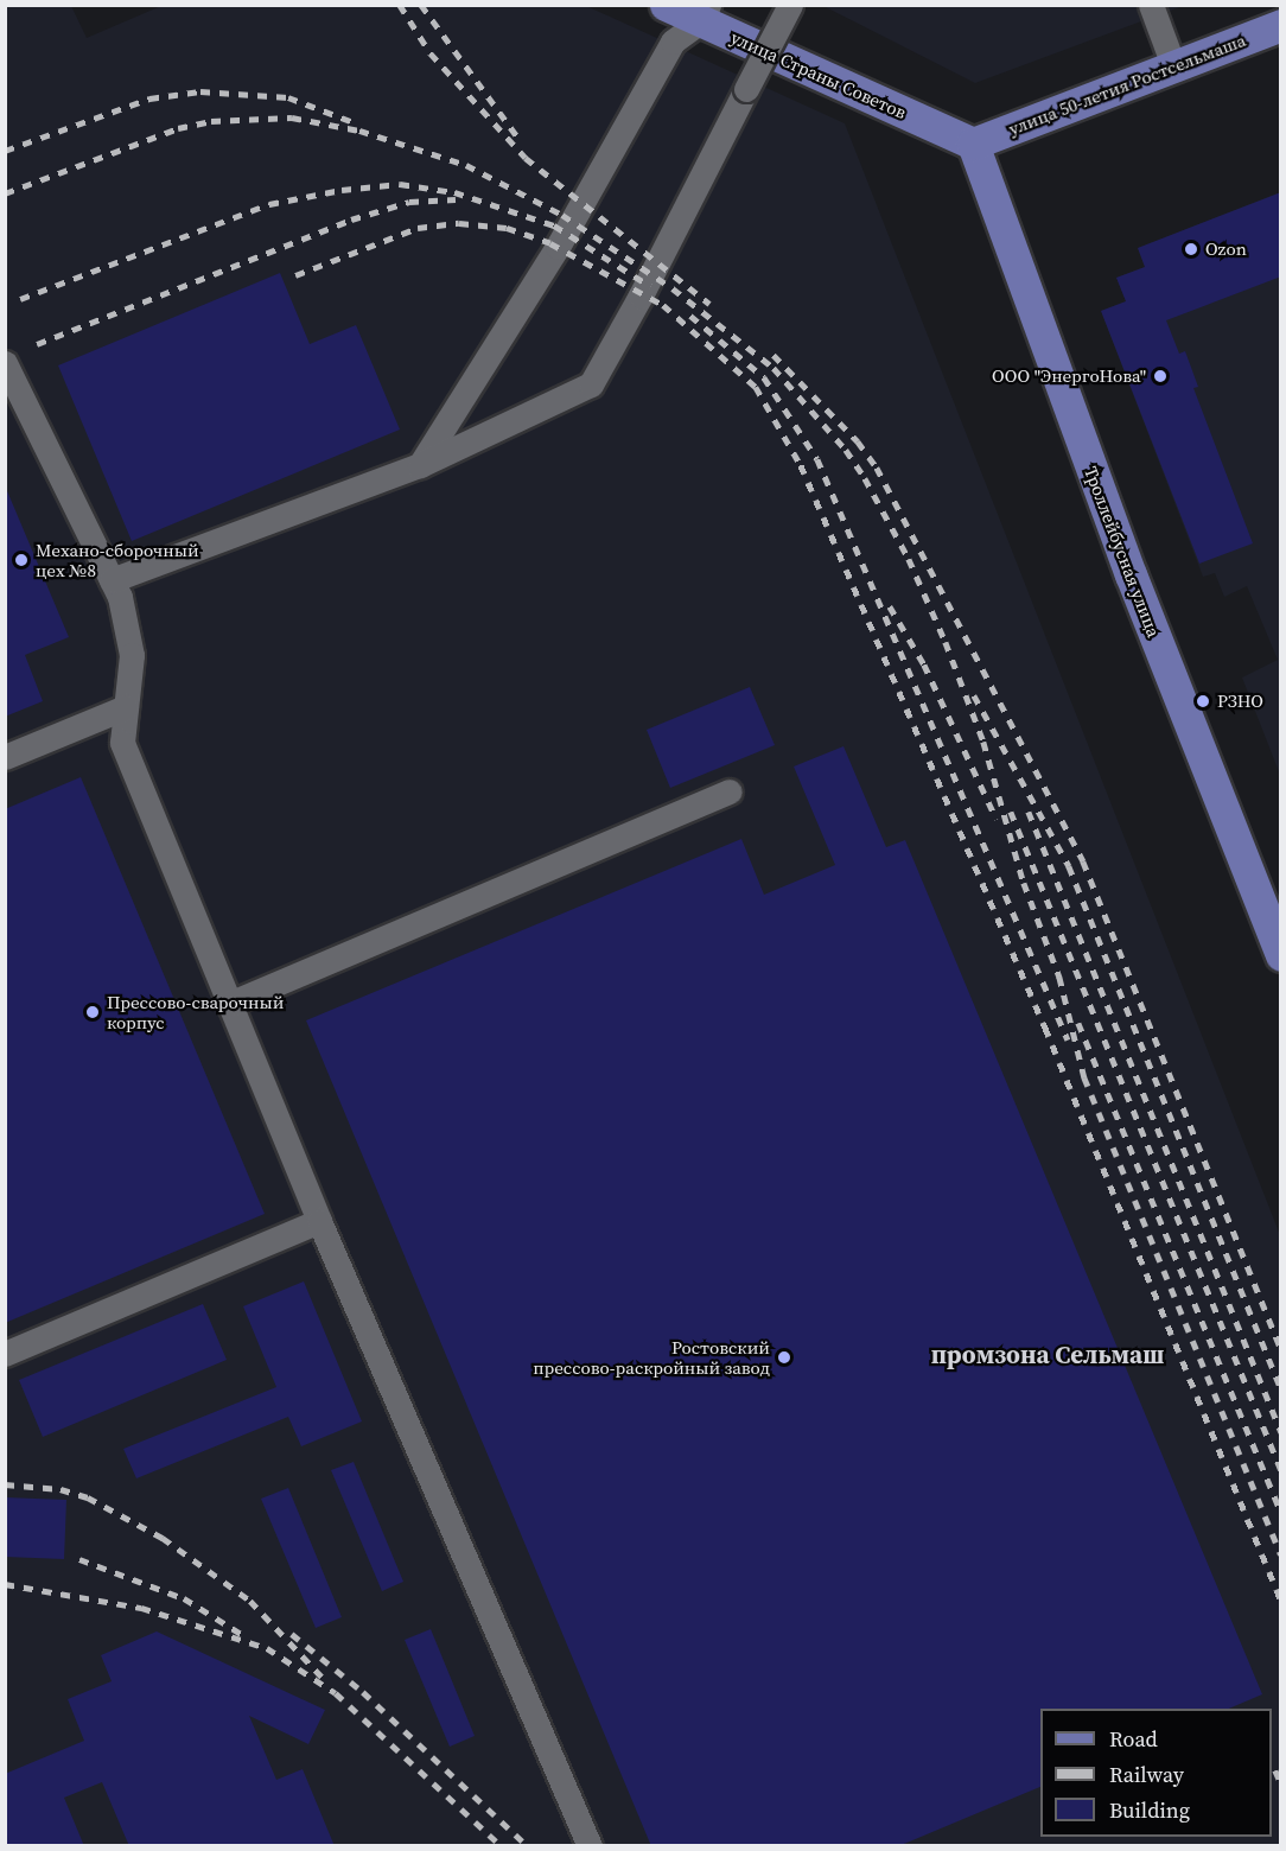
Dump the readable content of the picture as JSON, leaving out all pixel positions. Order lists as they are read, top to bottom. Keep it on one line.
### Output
{"streets":{"main road":["улица Страны Советов","улица 50-летия Ростсельмаша","Троллейбусная улица"]},"crossings":[["улица Страны Советов","улица 50-летия Ростсельмаша"],["улица Страны Советов","Троллейбусная улица"],["улица 50-летия Ростсельмаша","Троллейбусная улица"]],"districts":["промзона Сельмаш"],"places":["Ozon","ООО \"ЭнергоНова\"","Механо-сборочный цех №8","РЗНО","Прессово-сварочный корпус","Ростовский прессово-раскройный завод"],"legend":["Road","Railway","Building"]}
